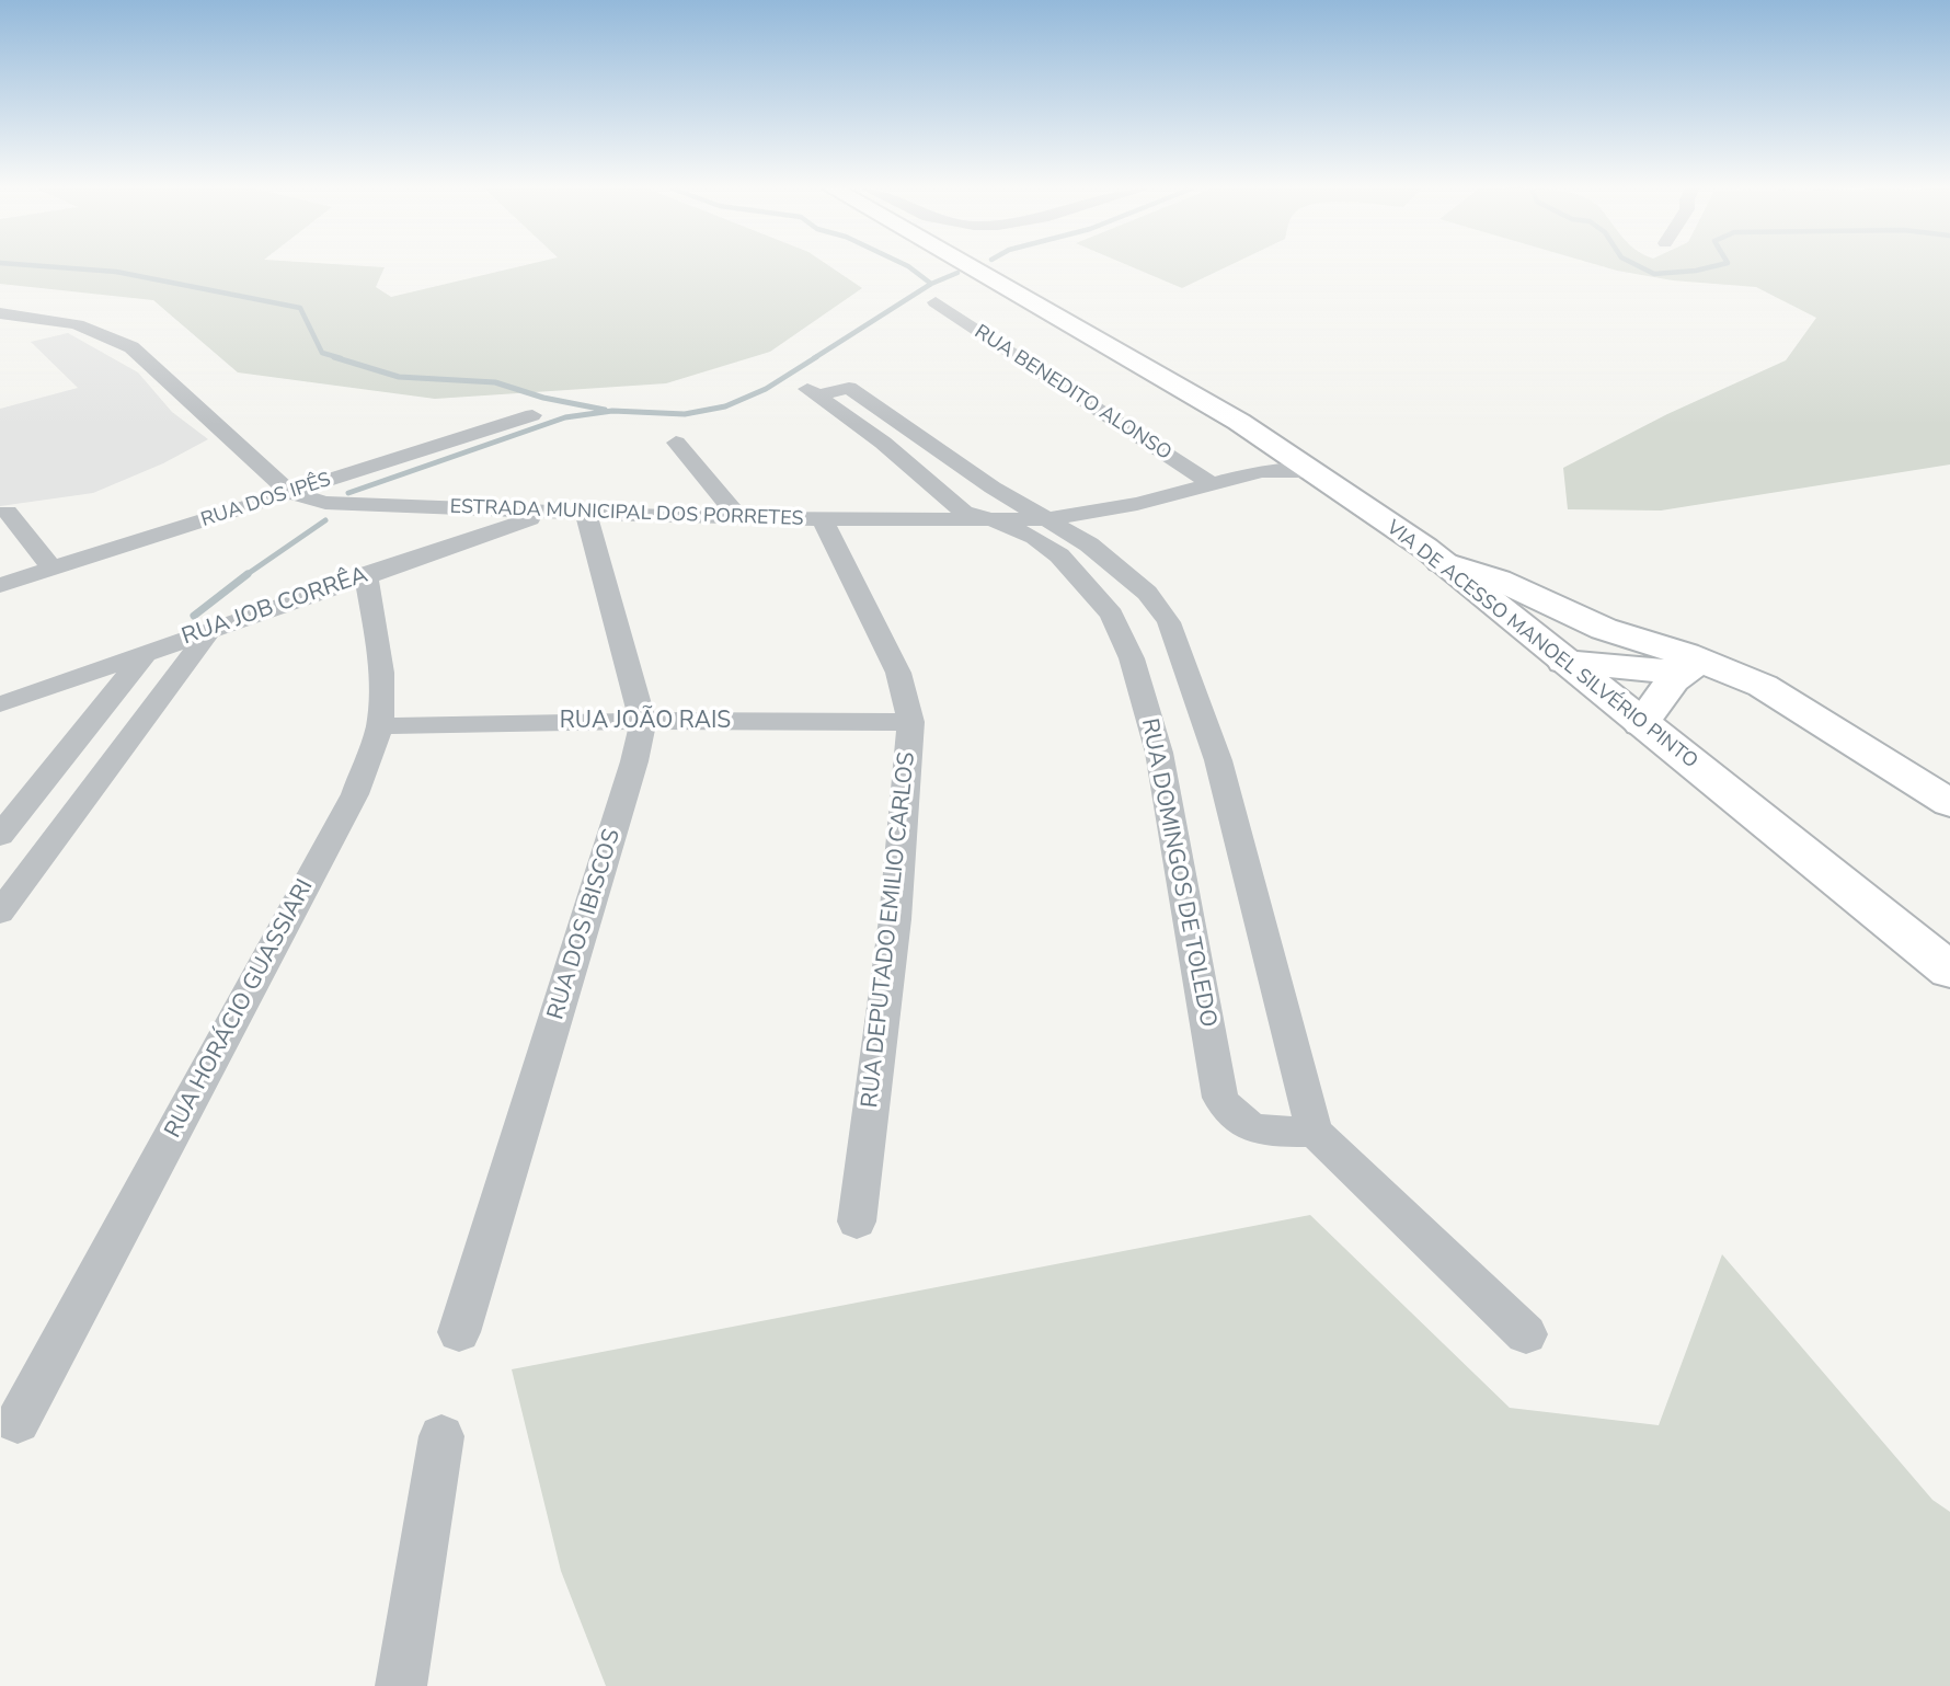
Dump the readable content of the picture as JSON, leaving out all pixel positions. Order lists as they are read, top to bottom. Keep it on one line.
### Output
{"streets":{"main road":["VIA DE ACESSO MANOEL SILVÉRIO PINTO"],"street":["RUA BENEDITO ALONSO","RUA DOS IPÊS","ESTRADA MUNICIPAL DOS PORRETES","RUA JOB CORRÊA","RUA JOÃO RAIS","RUA DOMINGOS DE TOLEDO","RUA DOS IBISCOS","RUA DEPUTADO EMILIO CARLOS","RUA HORÁCIO GUASSIARI"]},"crossings":[["RUA BENEDITO ALONSO","ESTRADA MUNICIPAL DOS PORRETES"],["RUA DOS IPÊS","ESTRADA MUNICIPAL DOS PORRETES"],["ESTRADA MUNICIPAL DOS PORRETES","RUA JOB CORRÊA"],["ESTRADA MUNICIPAL DOS PORRETES","VIA DE ACESSO MANOEL SILVÉRIO PINTO"],["ESTRADA MUNICIPAL DOS PORRETES","RUA DOMINGOS DE TOLEDO"],["ESTRADA MUNICIPAL DOS PORRETES","RUA DOS IBISCOS"],["ESTRADA MUNICIPAL DOS PORRETES","RUA DEPUTADO EMILIO CARLOS"],["RUA JOB CORRÊA","RUA HORÁCIO GUASSIARI"],["RUA JOÃO RAIS","RUA DOS IBISCOS"],["RUA JOÃO RAIS","RUA DEPUTADO EMILIO CARLOS"],["RUA JOÃO RAIS","RUA HORÁCIO GUASSIARI"]]}
